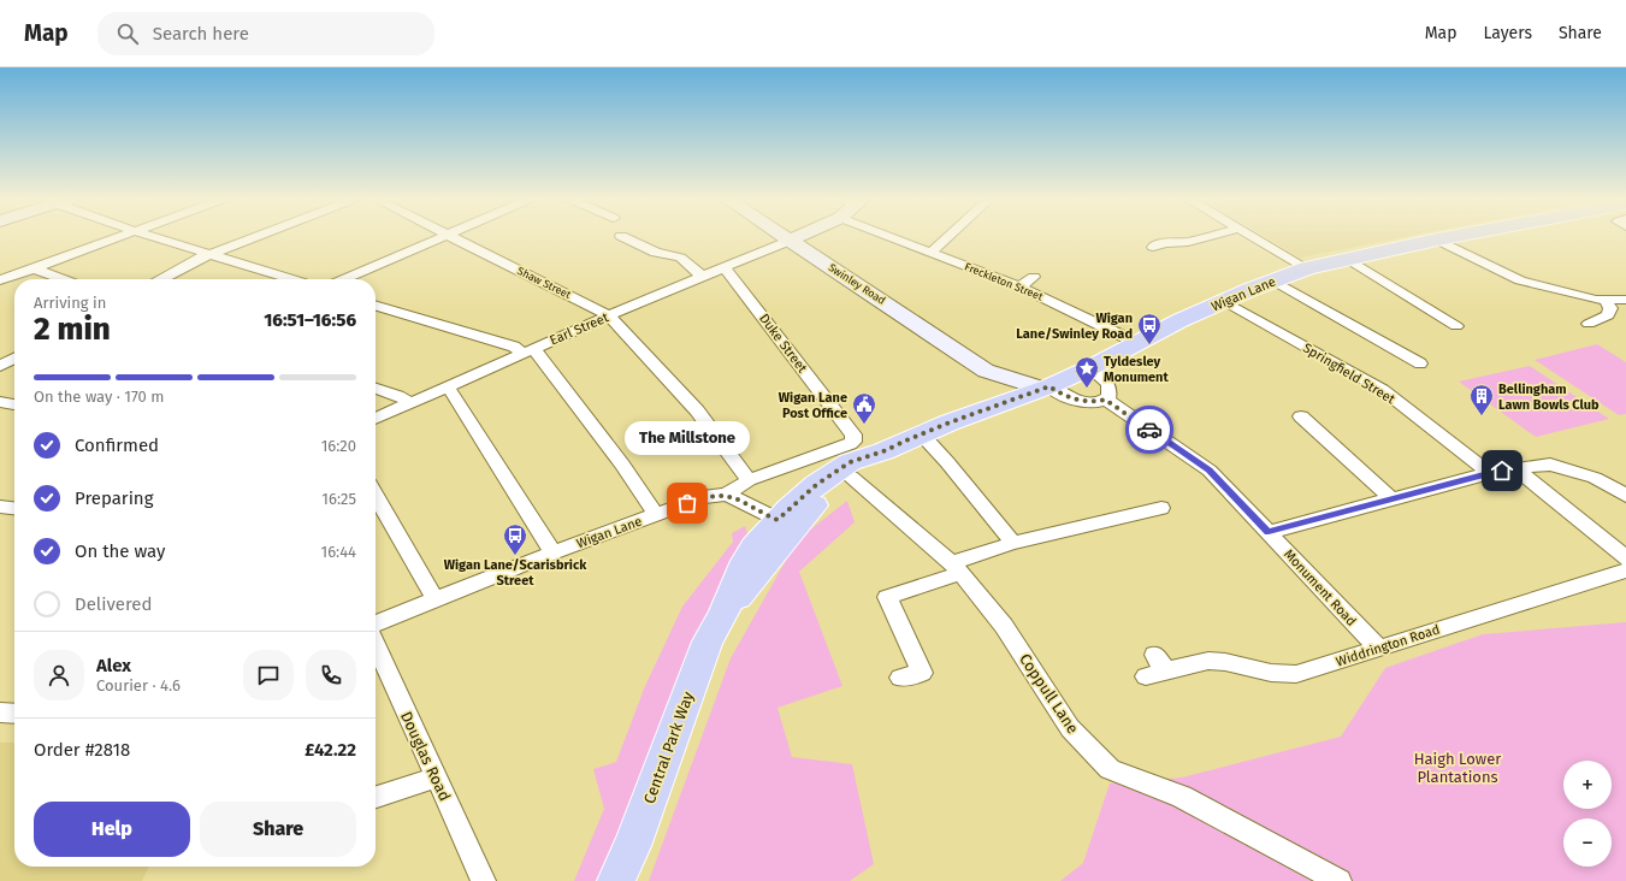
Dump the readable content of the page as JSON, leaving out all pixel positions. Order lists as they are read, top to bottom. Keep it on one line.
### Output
{"streets":{"highway":["Wigan Lane","Central Park Way"],"street":["Freckleton Street","Shaw Street","Swinley Road","Earl Street","Duke Street","Springfield Street","Monument Road","Widdrington Road","Coppull Lane","Douglas Road"]},"crossings":[["Freckleton Street","Wigan Lane"],["Shaw Street","Earl Street"],["Swinley Road","Wigan Lane"],["Swinley Road","Earl Street"],["Wigan Lane","Duke Street"],["Wigan Lane","Springfield Street"],["Wigan Lane","Coppull Lane"],["Wigan Lane","Central Park Way"],["Earl Street","Duke Street"],["Monument Road","Widdrington Road"],["Coppull Lane","Central Park Way"]],"parks":["Haigh Lower Plantations"],"places":{"bus stop":["Wigan Lane/Swinley Road","Wigan Lane/Scarisbrick Street"],"place":["Tyldesley Monument"],"building":["Bellingham Lawn Bowls Club"],"public building":["Wigan Lane Post Office"],"other":["The Millstone"]},"page":{"header":"Map","search":"Search here","nav":["Map","Layers","Share"],"heading":["2 min","Arriving in","16:51–16:56"],"panel":["Alex","Courier · 4.6","Order #2818","£42.22"],"bar":"On the way · 170 m","list":[["Confirmed","16:20"],["Preparing","16:25"],["On the way","16:44"],"Delivered"],"bubble":"The Millstone","map_buttons":["+","−"],"buttons":["Help","Share"]}}
